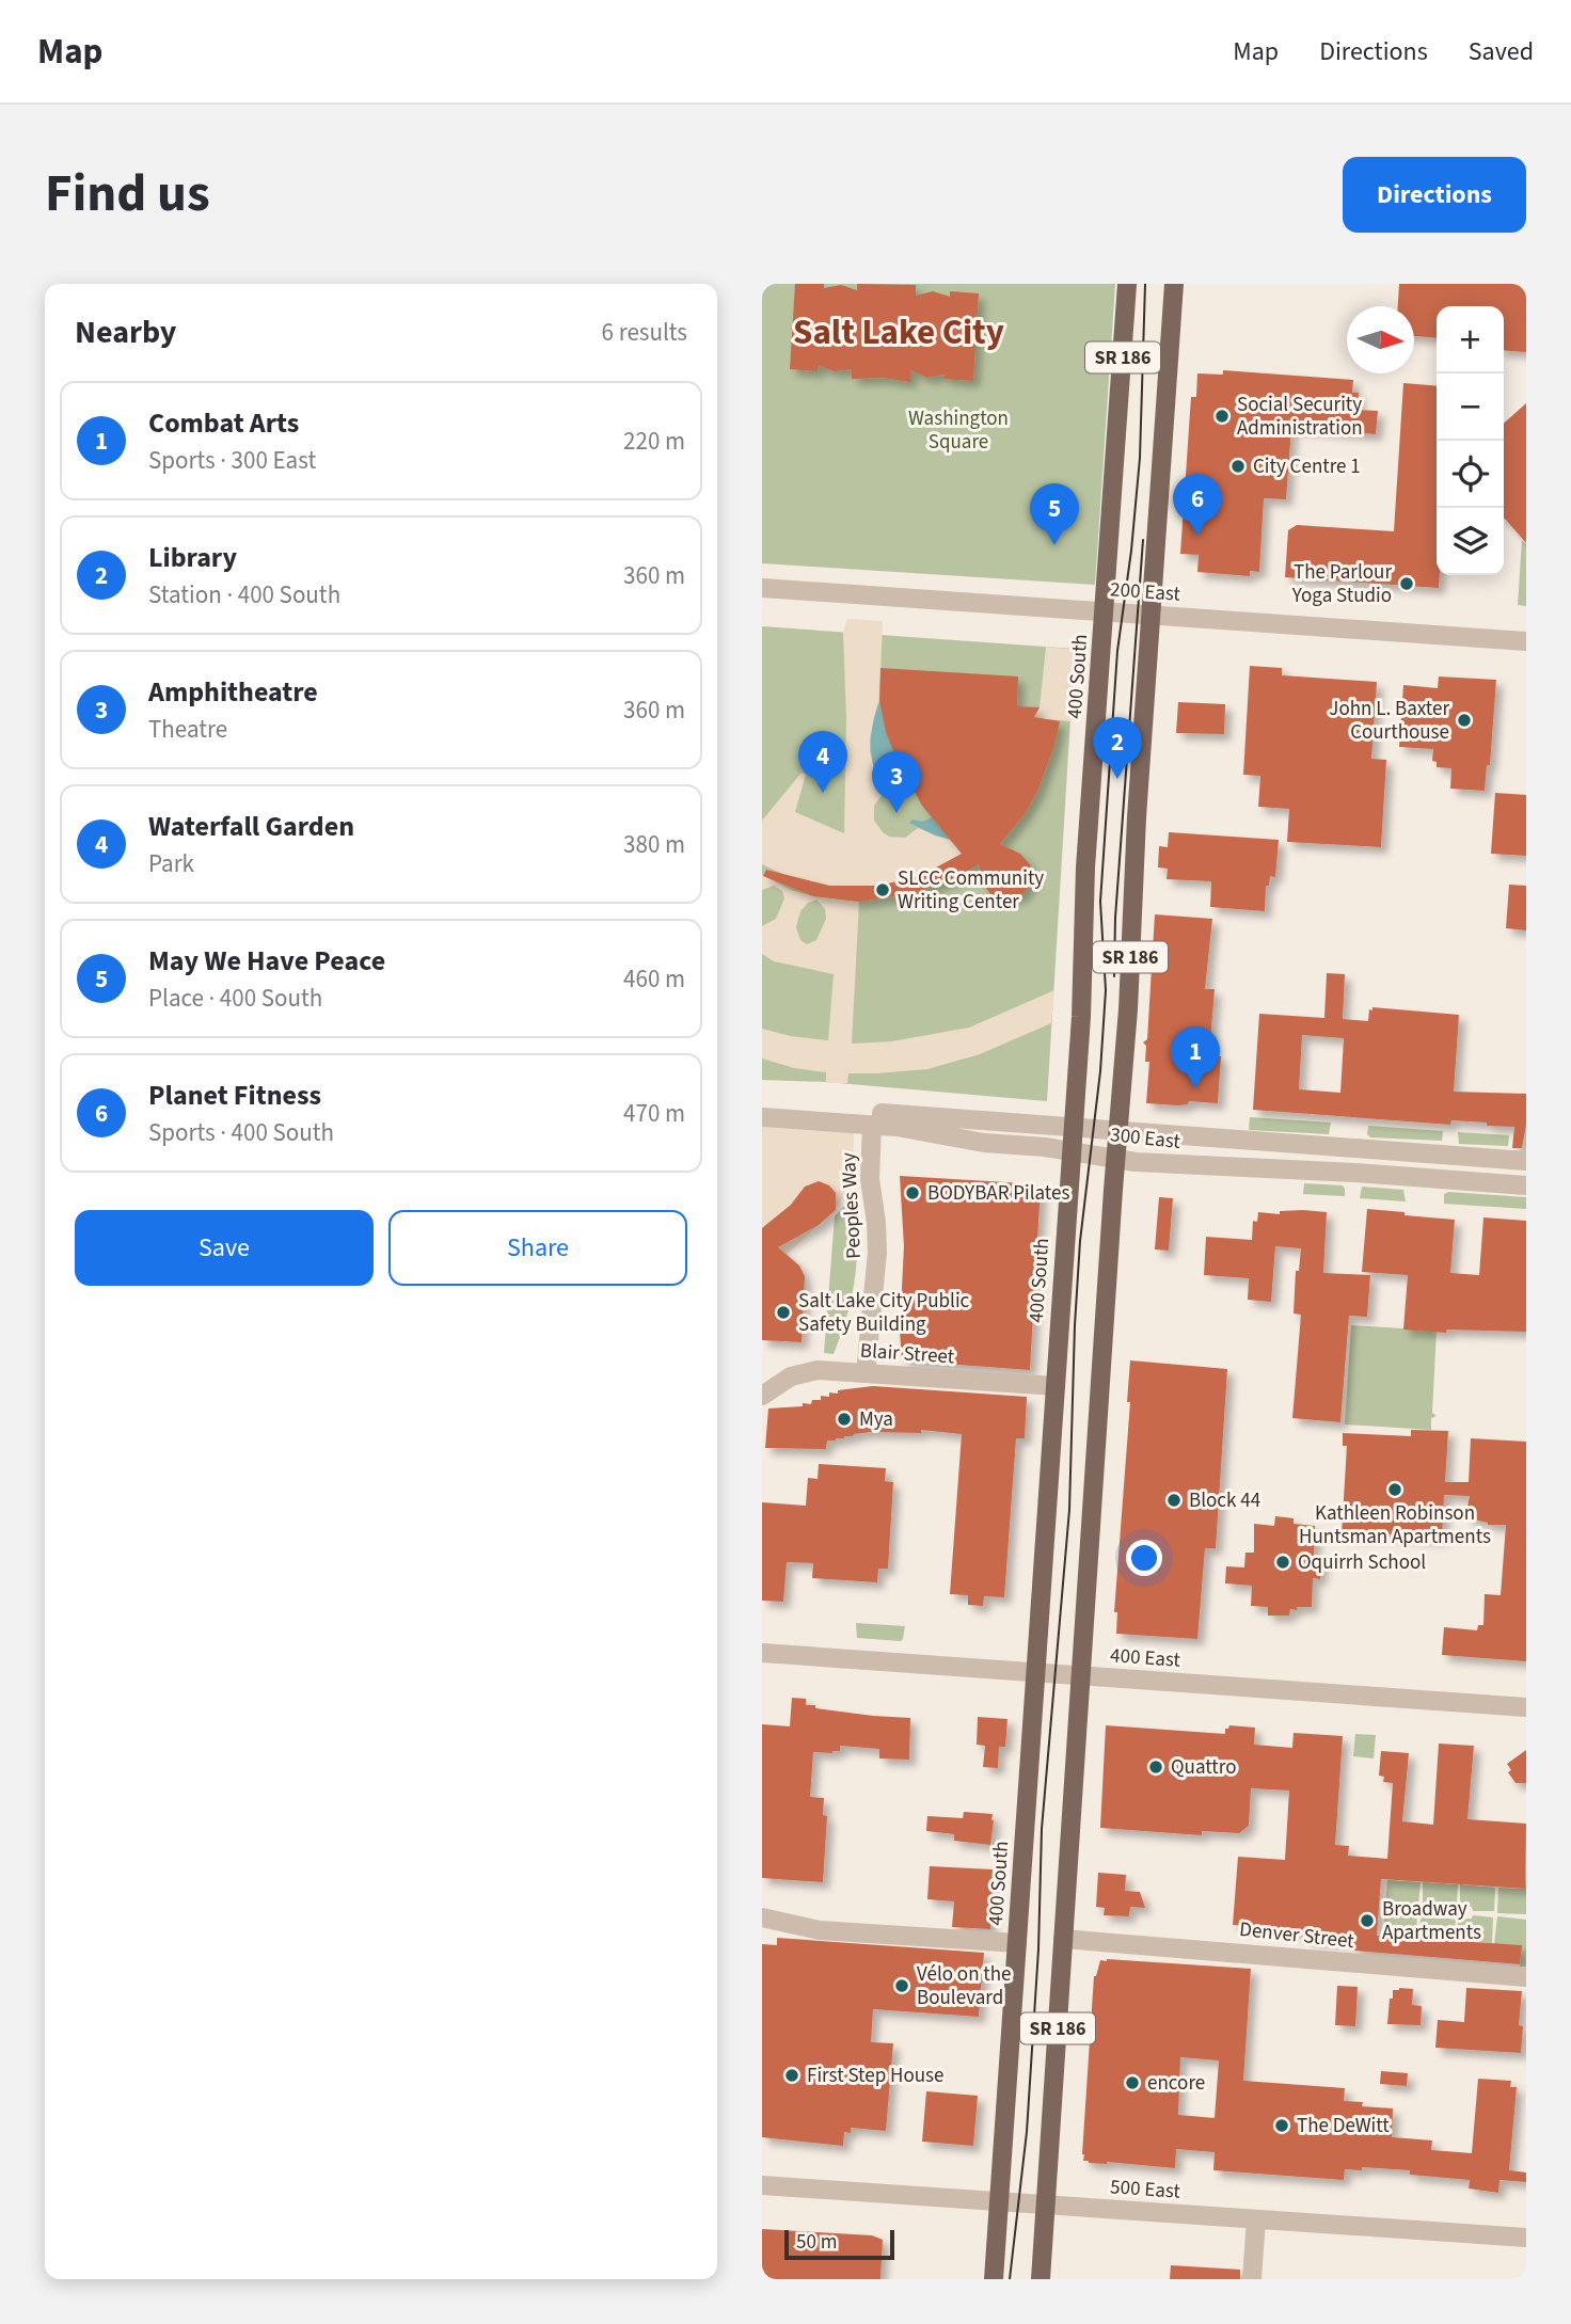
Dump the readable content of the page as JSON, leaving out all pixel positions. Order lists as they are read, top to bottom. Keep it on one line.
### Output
{"streets":{"main road":["SR 186","400 South"],"street":["200 East","300 East","Peoples Way","Blair Street","400 East","Denver Street","500 East"]},"crossings":[["SR 186","200 East"],["SR 186","300 East"],["SR 186","400 East"],["SR 186","Denver Street"],["SR 186","500 East"],["200 East","400 South"],["400 South","300 East"],["400 South","Blair Street"],["400 South","400 East"],["400 South","500 East"],["300 East","Peoples Way"],["Peoples Way","Blair Street"]],"districts":["Salt Lake City"],"parks":["Washington Square"],"places":["Social Security Administration","City Centre 1","The Parlour Yoga Studio","John L. Baxter Courthouse","SLCC Community Writing Center","BODYBAR Pilates","Salt Lake City Public Safety Building","Mya","Kathleen Robinson Huntsman Apartments","Block 44","Oquirrh School","Quattro","Broadway Apartments","Vélo on the Boulevard","First Step House","encore","The DeWitt"],"scale_bar":"50 m","north":"right","page":{"header":"Map","nav":["Map","Directions","Saved"],"title":"Find us","buttons":["Directions",["Save","Share"]],"heading":["Nearby","6 results"],"map_buttons":["+","−"],"list":[{"mark":"1","name":"Combat Arts","note":"Sports · 300 East","value":"220 m"},{"mark":"2","name":"Library","note":"Station · 400 South","value":"360 m"},{"mark":"3","name":"Amphitheatre","note":"Theatre","value":"360 m"},{"mark":"4","name":"Waterfall Garden","note":"Park","value":"380 m"},{"mark":"5","name":"May We Have Peace","note":"Place · 400 South","value":"460 m"},{"mark":"6","name":"Planet Fitness","note":"Sports · 400 South","value":"470 m"}],"pins":["6","5","2","4","3","1"],"scale":"50 m"}}
